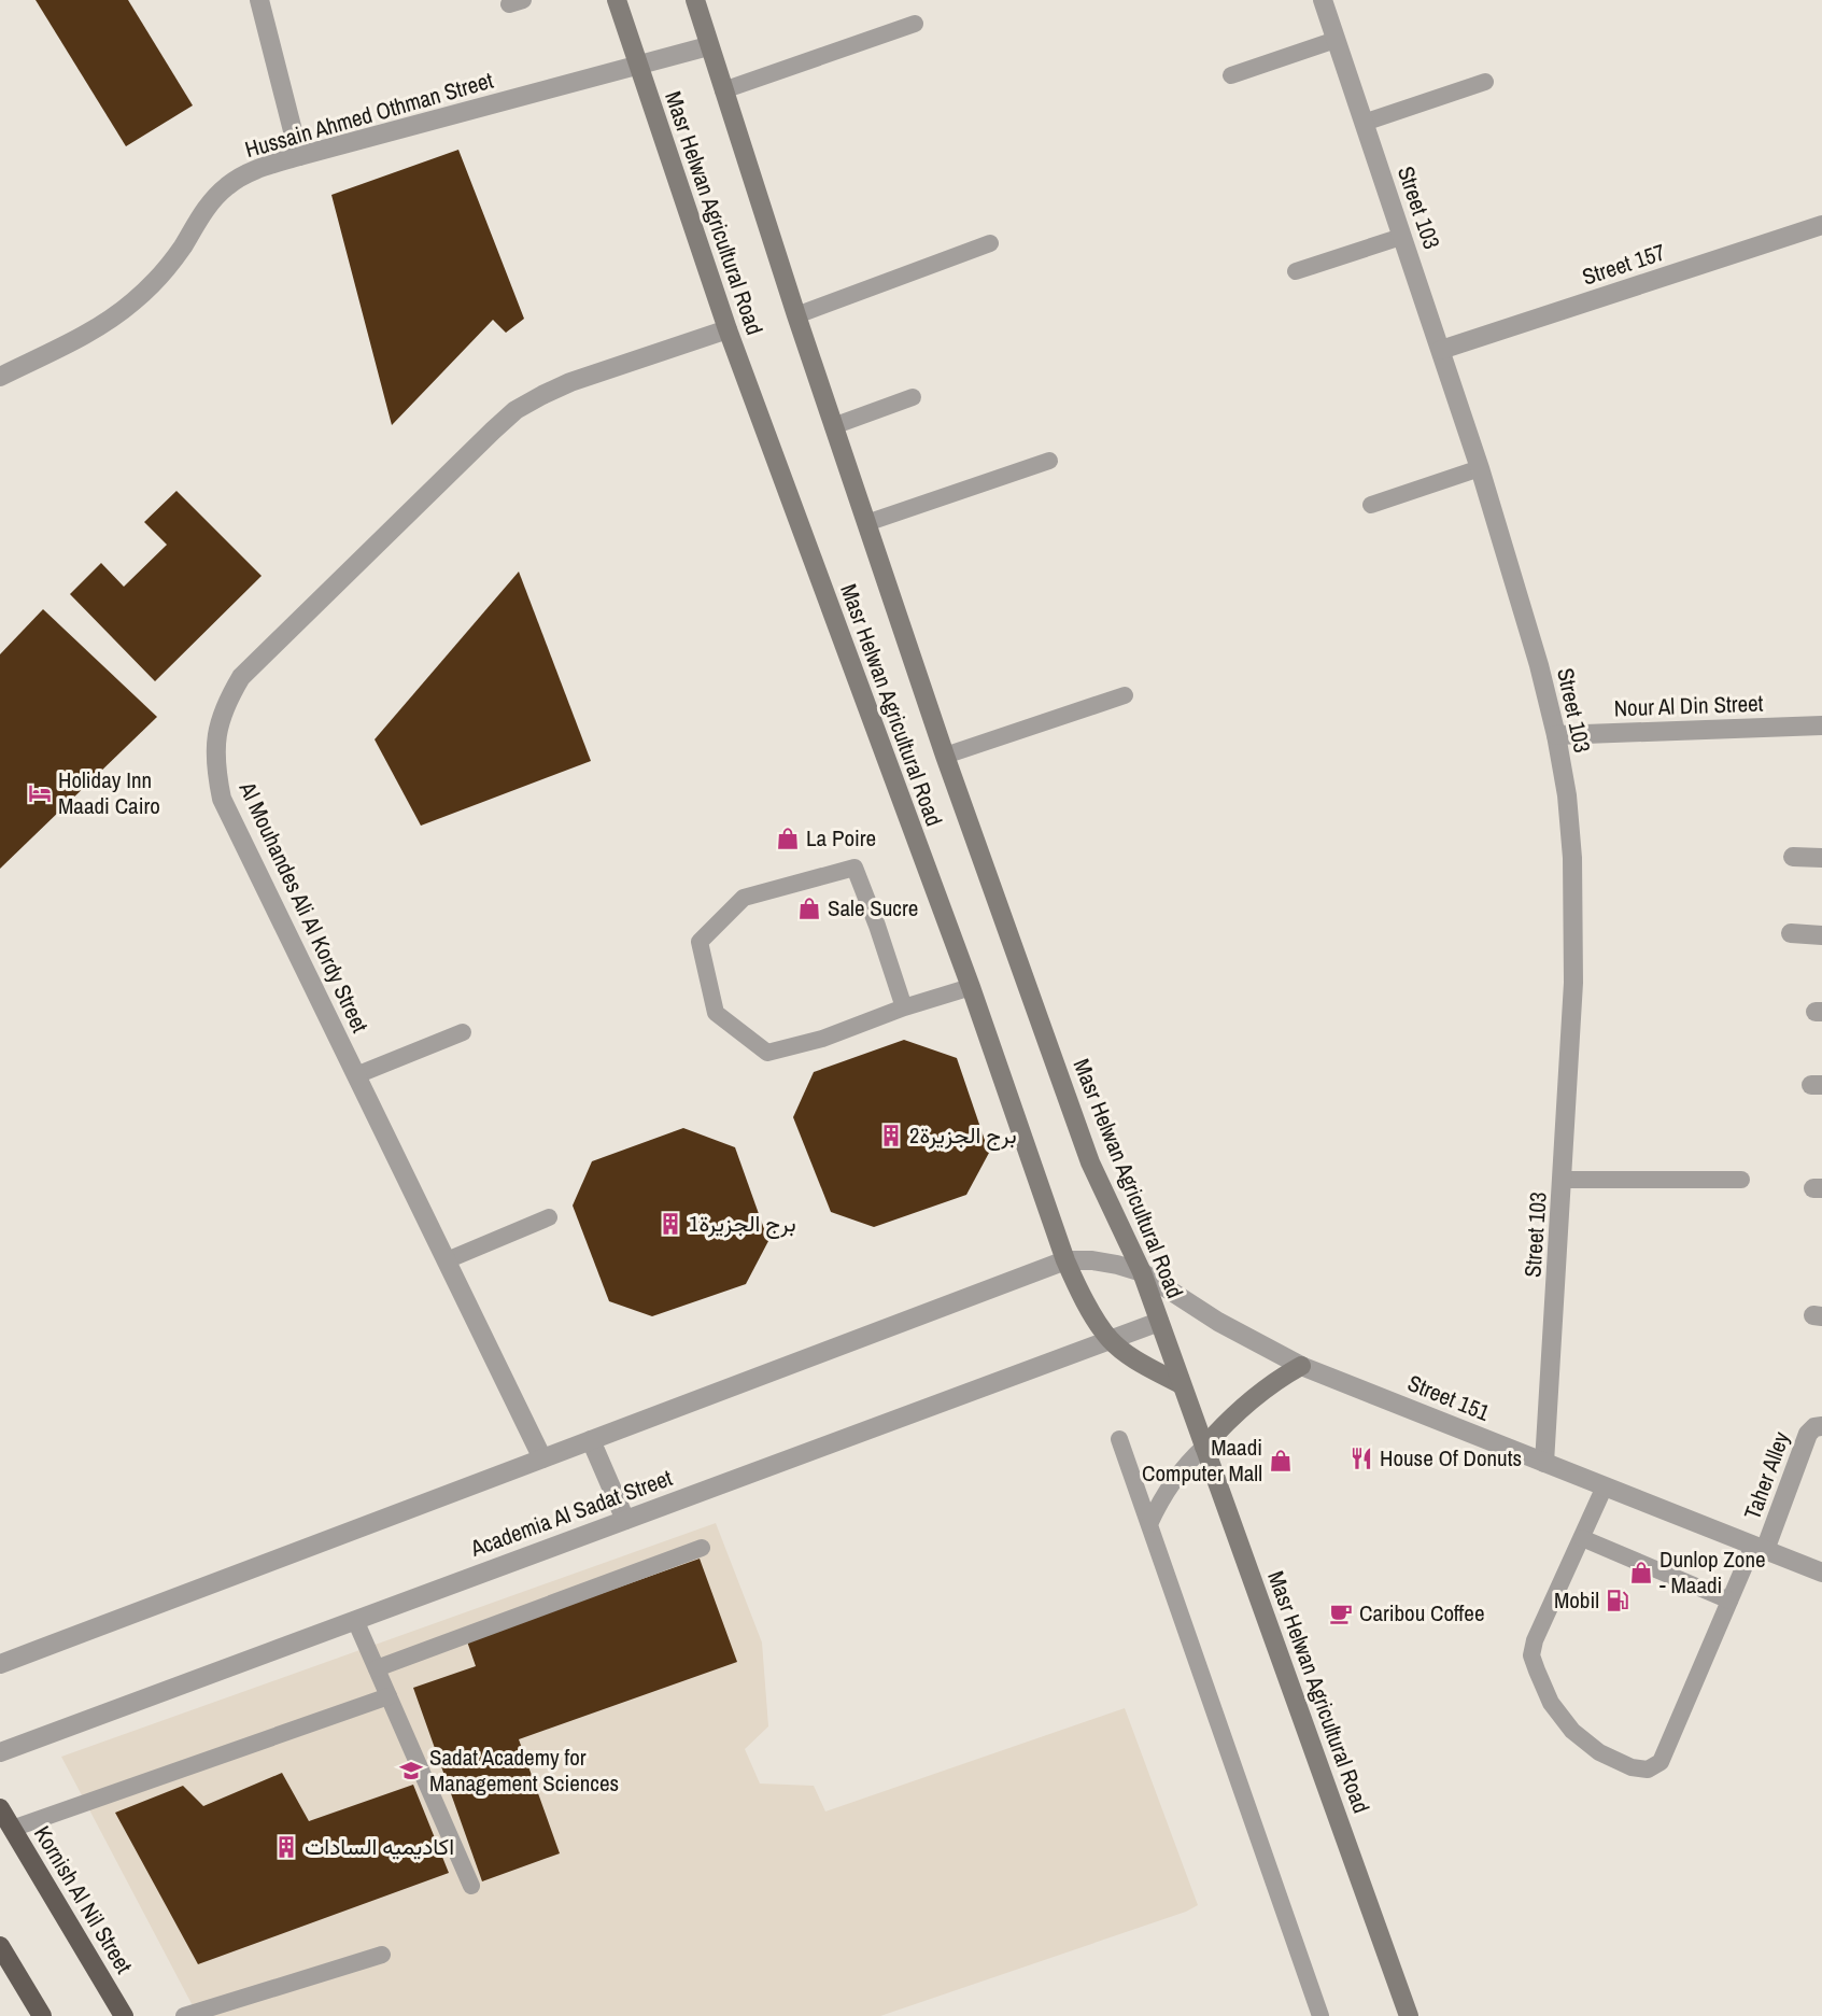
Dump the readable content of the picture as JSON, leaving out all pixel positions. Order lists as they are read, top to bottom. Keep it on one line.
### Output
{"streets":{"highway":["Kornish Al Nil Street"],"main road":["Masr Helwan Agricultural Road"],"street":["Hussain Ahmed Othman Street","Street 103","Street 157","Nour Al Din Street","Al Mouhandes Ali Al Kordy Street","Street 151","Taher Alley","Academia Al Sadat Street"]},"crossings":[["Hussain Ahmed Othman Street","Masr Helwan Agricultural Road"],["Street 103","Street 157"],["Street 103","Nour Al Din Street"],["Street 103","Street 151"],["Masr Helwan Agricultural Road","Al Mouhandes Ali Al Kordy Street"],["Masr Helwan Agricultural Road","Street 151"],["Masr Helwan Agricultural Road","Academia Al Sadat Street"],["Street 151","Taher Alley"]],"places":{"hotel":["Holiday Inn Maadi Cairo"],"shop":["La Poire","Sale Sucre","Maadi Computer Mall","Dunlop Zone - Maadi"],"building":["برج الجزيرة2","برج الجزيرة1","اكاديميه السادات"],"restaurant":["House Of Donuts"],"fuel station":["Mobil"],"cafe":["Caribou Coffee"],"school or university":["Sadat Academy for Management Sciences"]}}
